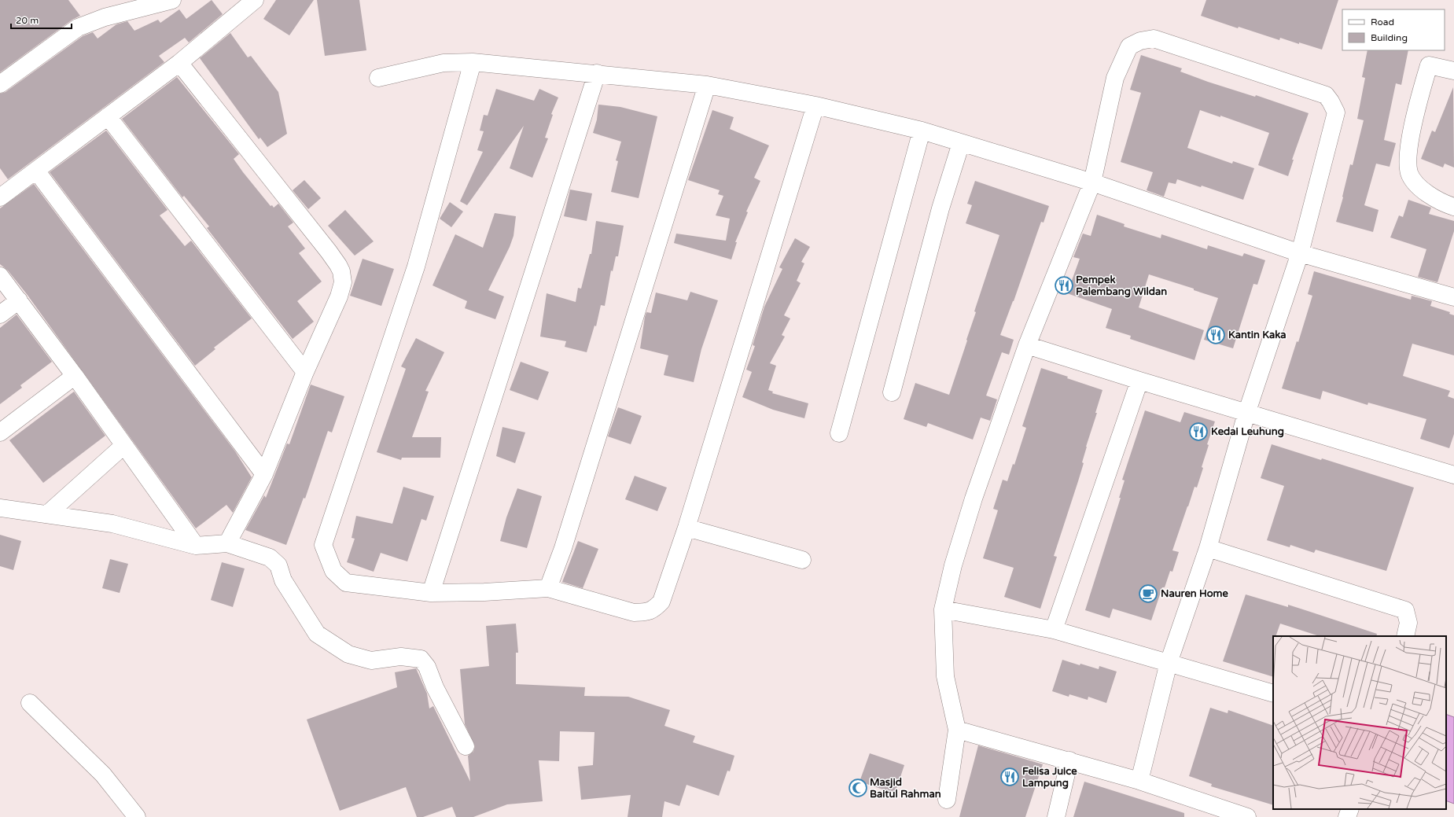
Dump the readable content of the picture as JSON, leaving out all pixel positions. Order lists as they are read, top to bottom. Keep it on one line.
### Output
{"places":{"restaurant":["Pempek Palembang Wildan","Kantin Kaka","Kedai Leuhung","Felisa Juice Lampung"],"cafe":["Nauren Home"],"mosque":["Masjid Baitul Rahman"]},"legend":["Road","Building"],"scale_bar":"20 m"}
